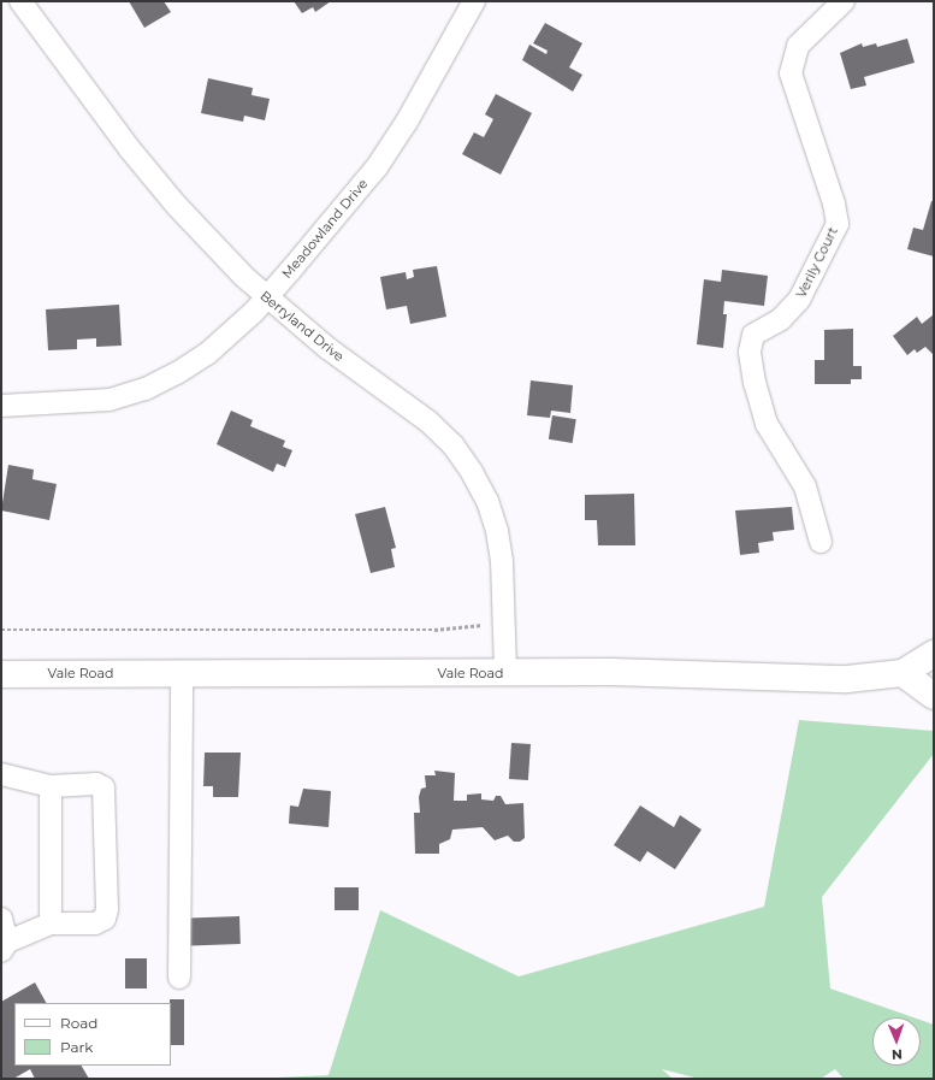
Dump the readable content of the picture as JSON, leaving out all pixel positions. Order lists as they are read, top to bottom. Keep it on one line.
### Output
{"streets":{"main road":["Vale Road"],"street":["Meadowland Drive","Verily Court","Berryland Drive"]},"crossings":[["Meadowland Drive","Berryland Drive"],["Berryland Drive","Vale Road"]],"legend":["Road","Park"],"north":"bottom"}
